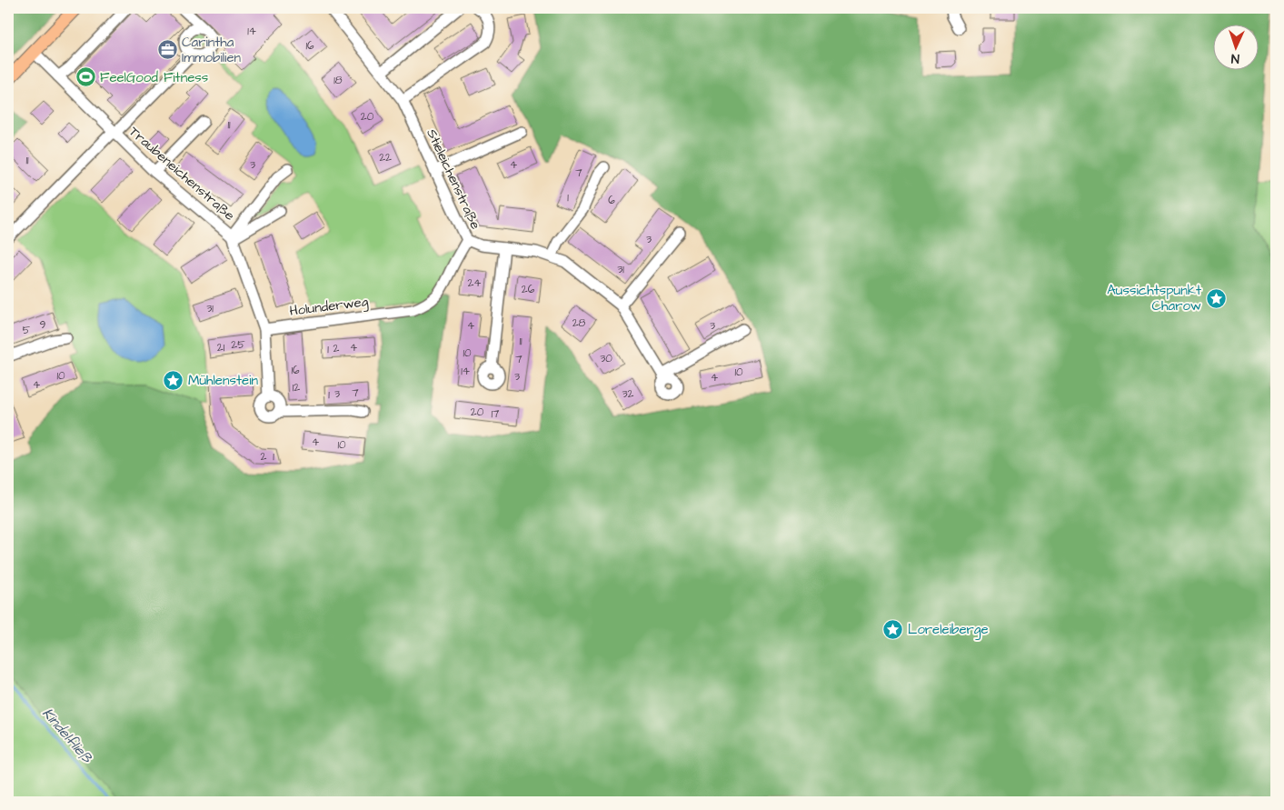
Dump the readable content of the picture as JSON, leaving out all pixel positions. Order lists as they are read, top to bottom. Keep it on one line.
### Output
{"streets":{"street":["Traubeneichenstraße","Stieleichenstraße","Holunderweg"]},"crossings":[["Traubeneichenstraße","Holunderweg"],["Stieleichenstraße","Holunderweg"]],"water":["Kindelfließ"],"places":{"office":["Carintha Immobilien"],"sports":["FeelGood Fitness"],"place":["Aussichtspunkt Charow","Mühlenstein","Loreleiberge"]},"house_numbers":["14","16","18","20","11","22","11","3","4","7","1","6","3","31","24","26","31","28","9","4","3","5","11","25","21","4","2","1","10","30","7","16","14","10","10","3","4","4","12","7","3","32","1","20","17","4","10","2","1"],"north":"bottom"}
